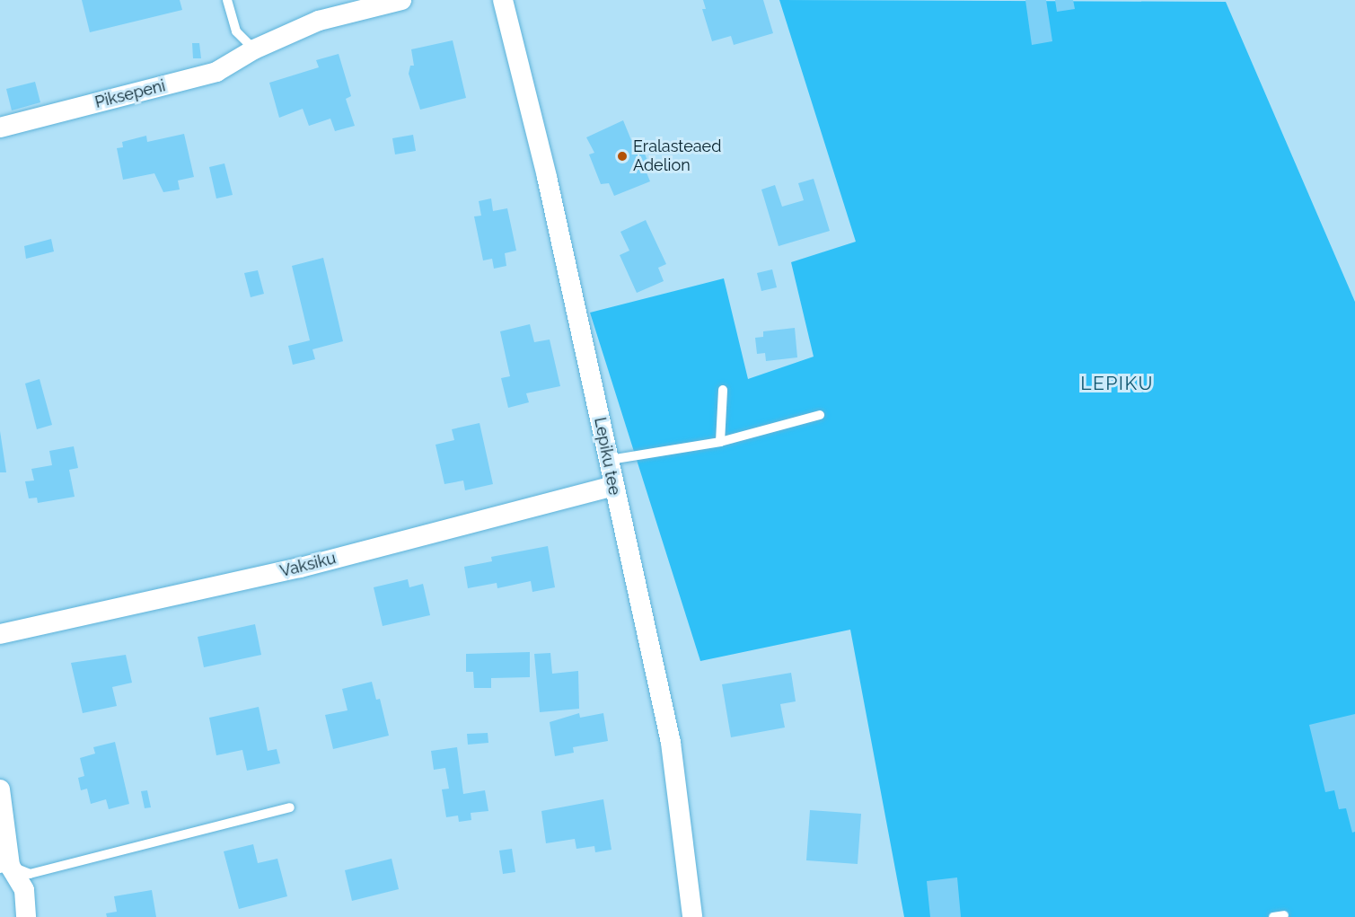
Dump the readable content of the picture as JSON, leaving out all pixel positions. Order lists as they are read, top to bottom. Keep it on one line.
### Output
{"streets":{"street":["Piksepeni","Lepiku tee","Vaksiku"]},"crossings":[["Lepiku tee","Vaksiku"]],"districts":["LEPIKU"],"places":["Eralasteaed Adelion"]}
